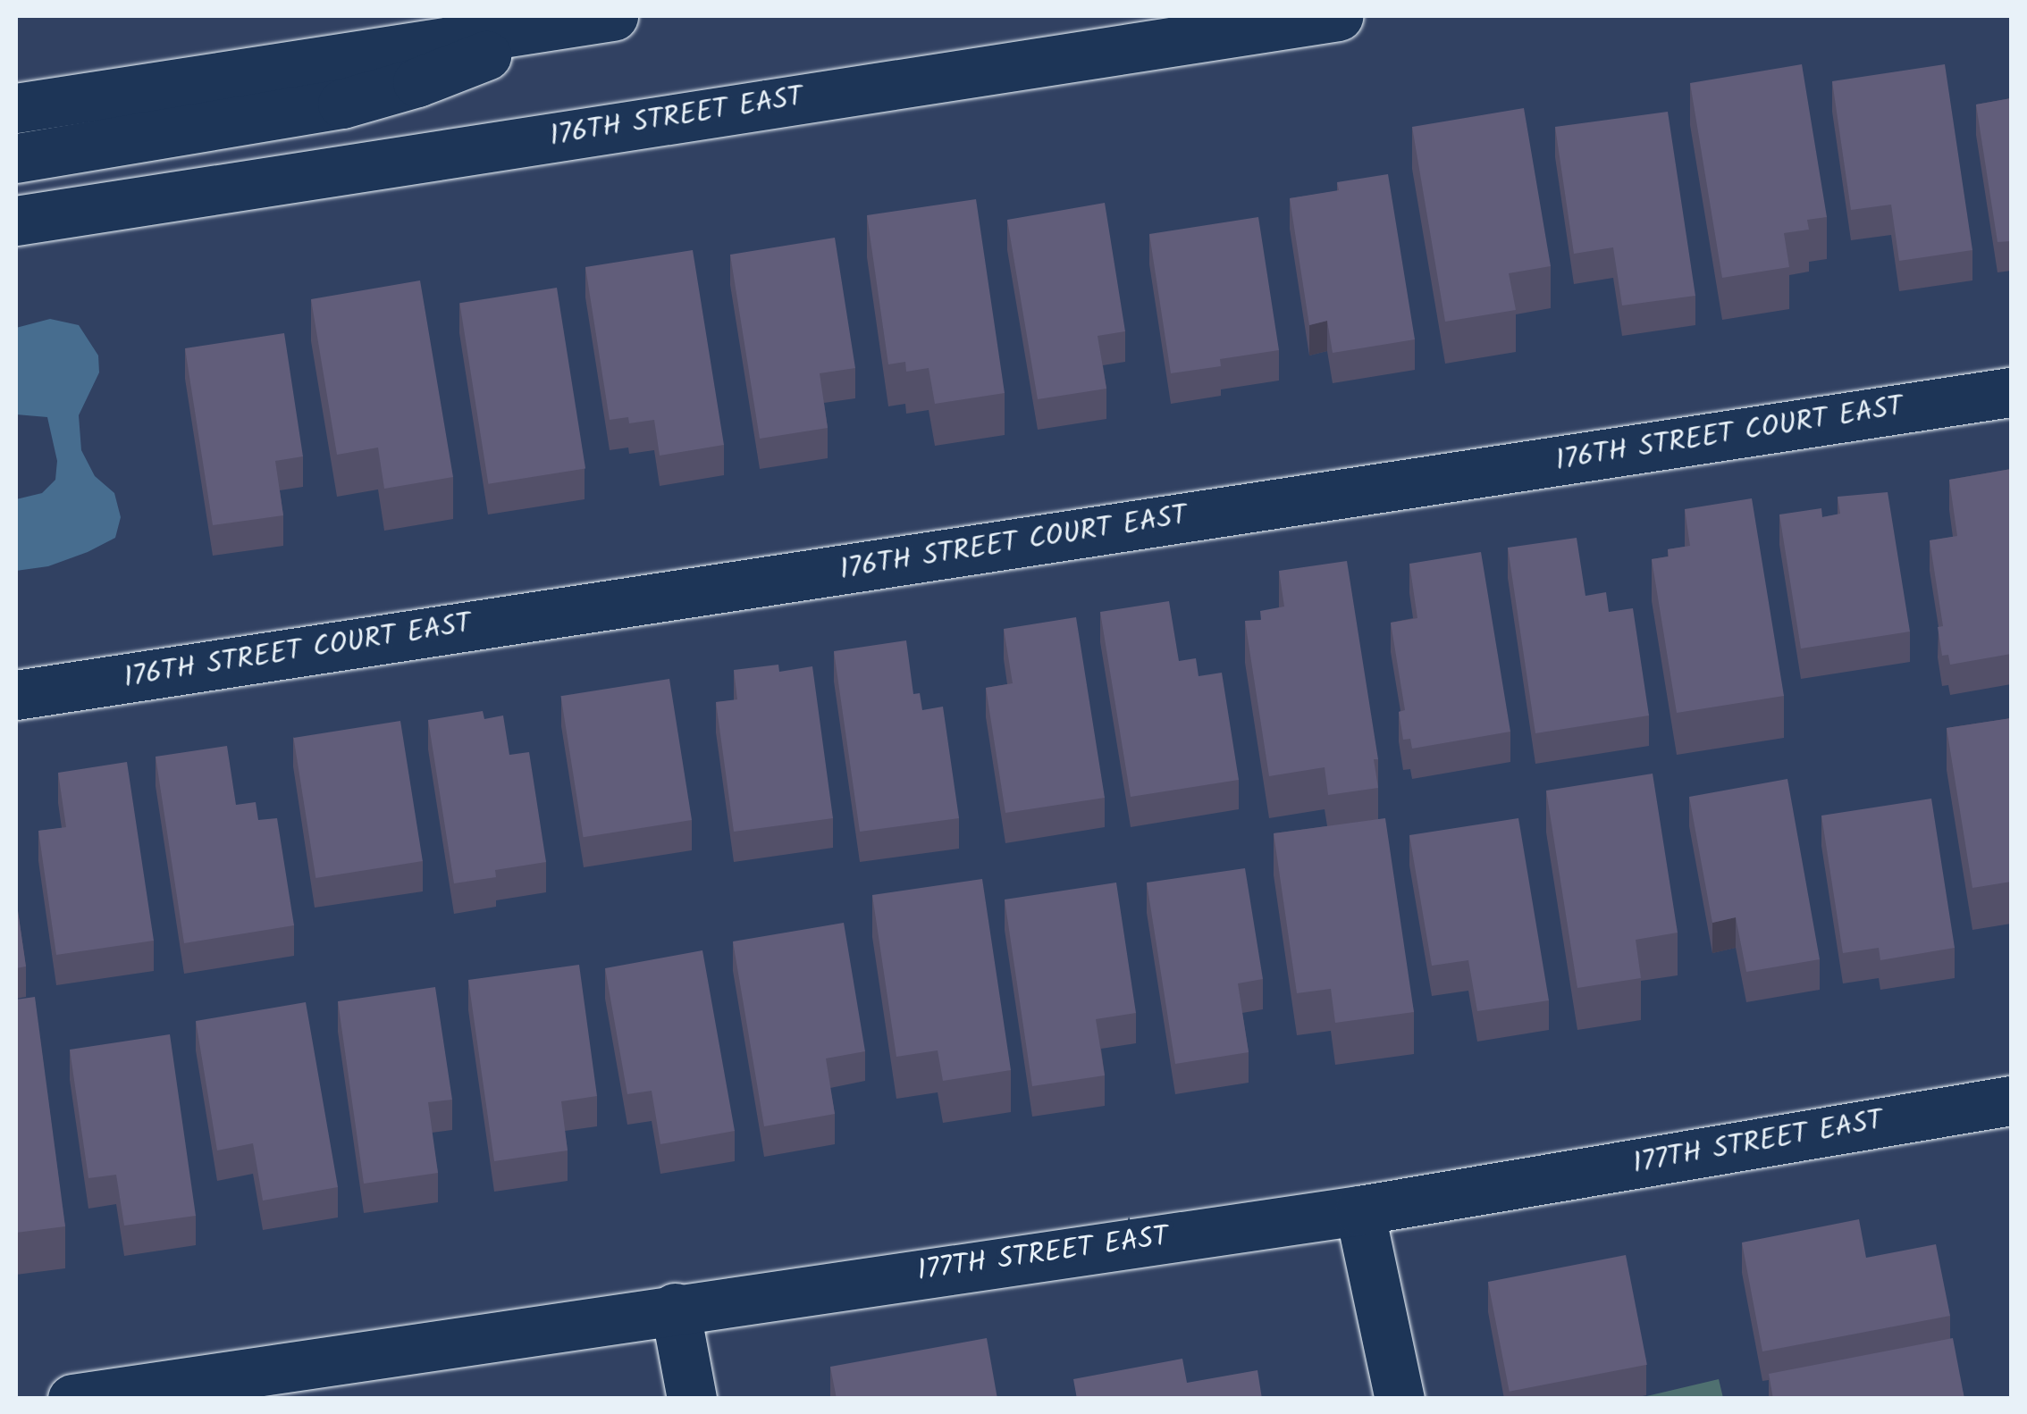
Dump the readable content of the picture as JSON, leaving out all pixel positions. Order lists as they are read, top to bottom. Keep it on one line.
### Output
{"streets":{"street":["176TH STREET EAST","176TH STREET COURT EAST","177TH STREET EAST"]}}
